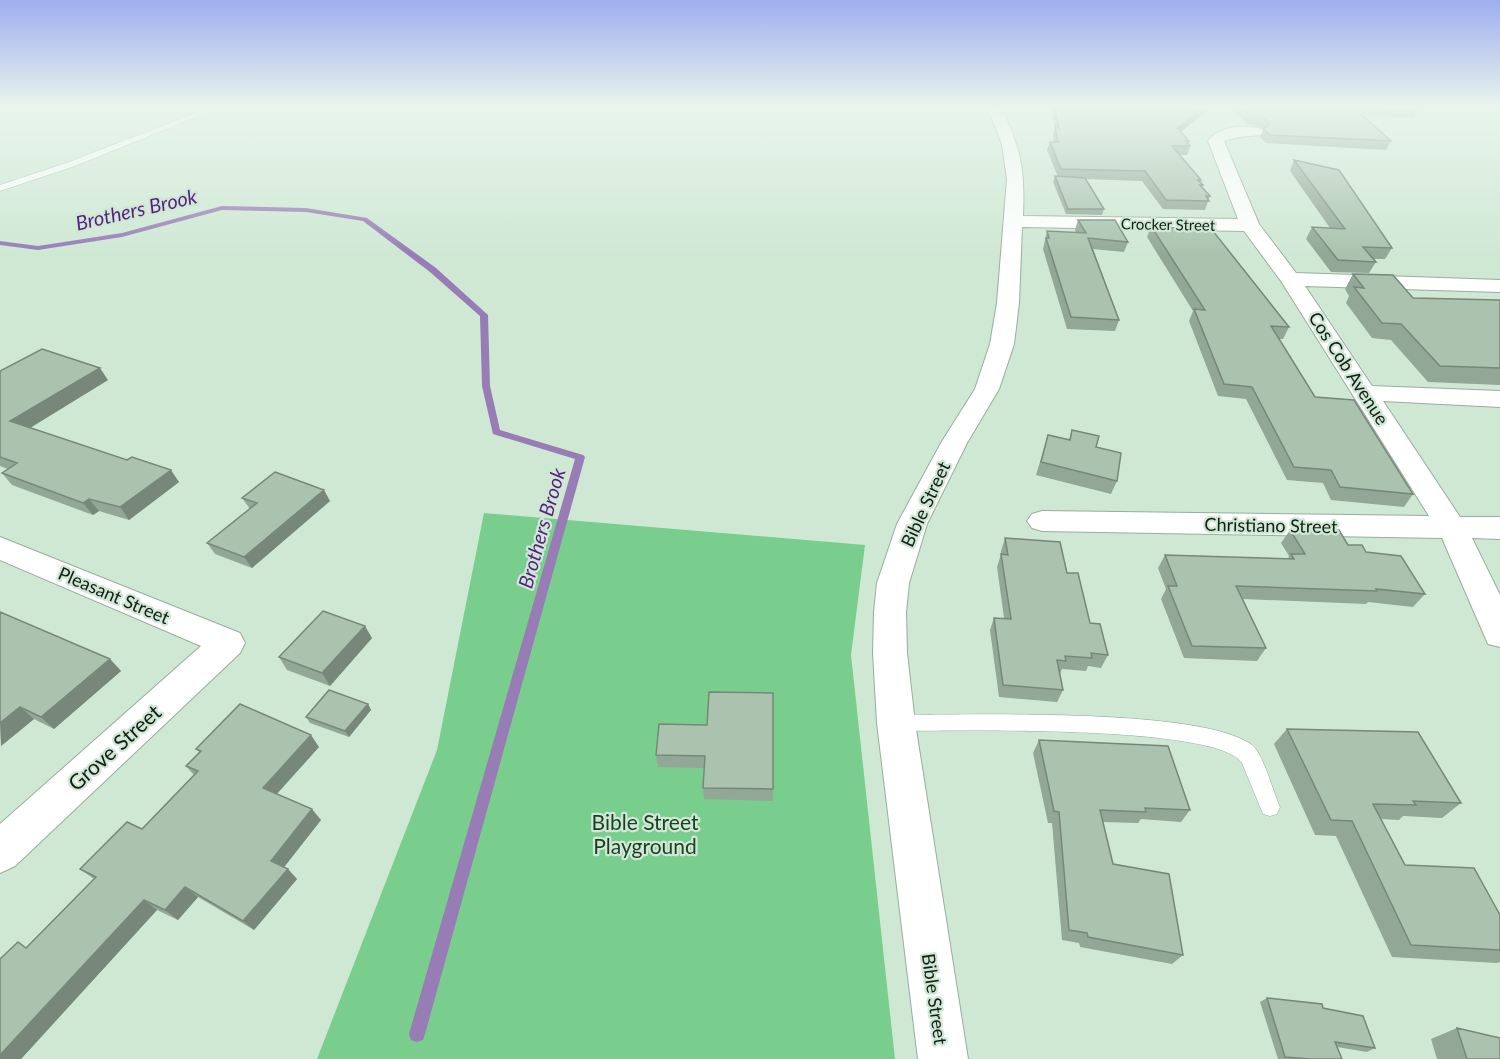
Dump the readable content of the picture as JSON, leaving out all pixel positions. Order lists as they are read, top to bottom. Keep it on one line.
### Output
{"streets":{"street":["Crocker Street","Cos Cob Avenue","Bible Street","Christiano Street","Pleasant Street","Grove Street"]},"crossings":[["Crocker Street","Cos Cob Avenue"],["Crocker Street","Bible Street"],["Cos Cob Avenue","Christiano Street"],["Pleasant Street","Grove Street"]],"water":["Brothers Brook"],"parks":["Bible Street Playground"]}
